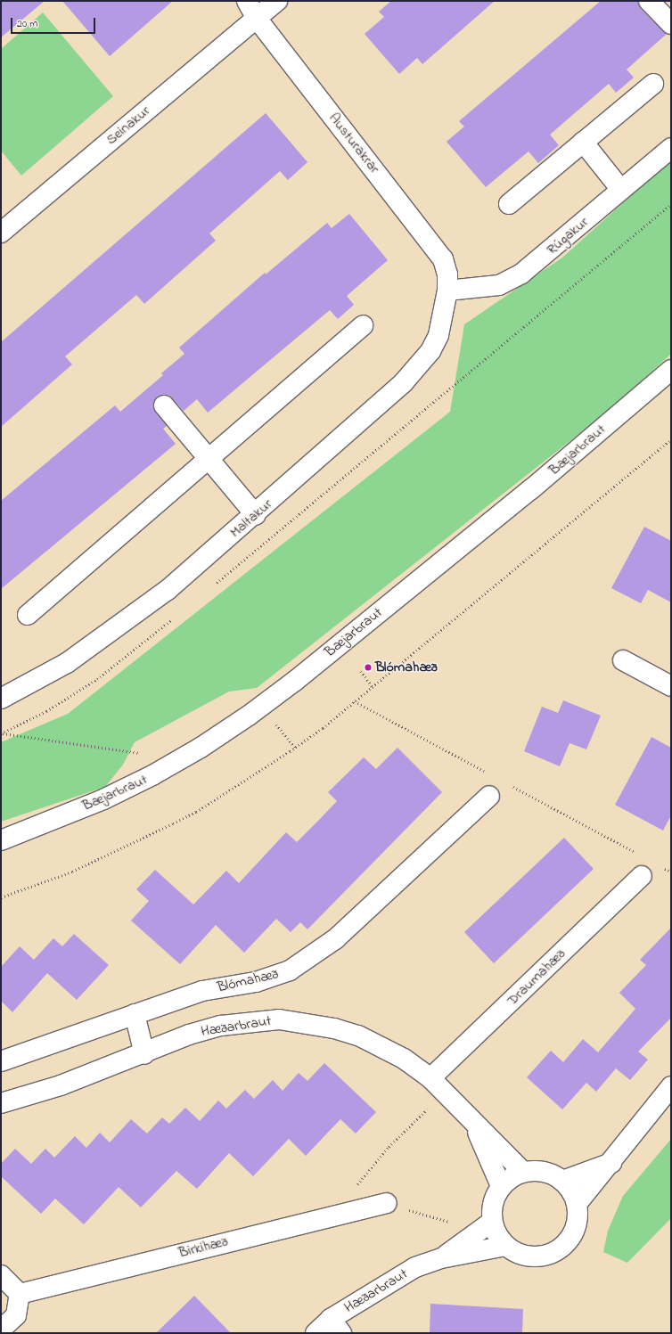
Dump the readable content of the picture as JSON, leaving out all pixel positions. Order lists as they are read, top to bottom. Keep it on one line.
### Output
{"streets":{"street":["Seinakur","Austurakrar","Rúgakur","Bæjarbraut","Maltakur","Draumahæð","Blómahæð","Hæðarbraut","Birkihæð"]},"crossings":[["Seinakur","Austurakrar"],["Austurakrar","Rúgakur"],["Austurakrar","Maltakur"],["Rúgakur","Maltakur"],["Draumahæð","Hæðarbraut"]],"places":["Blómahæð"],"scale_bar":"20 m"}
